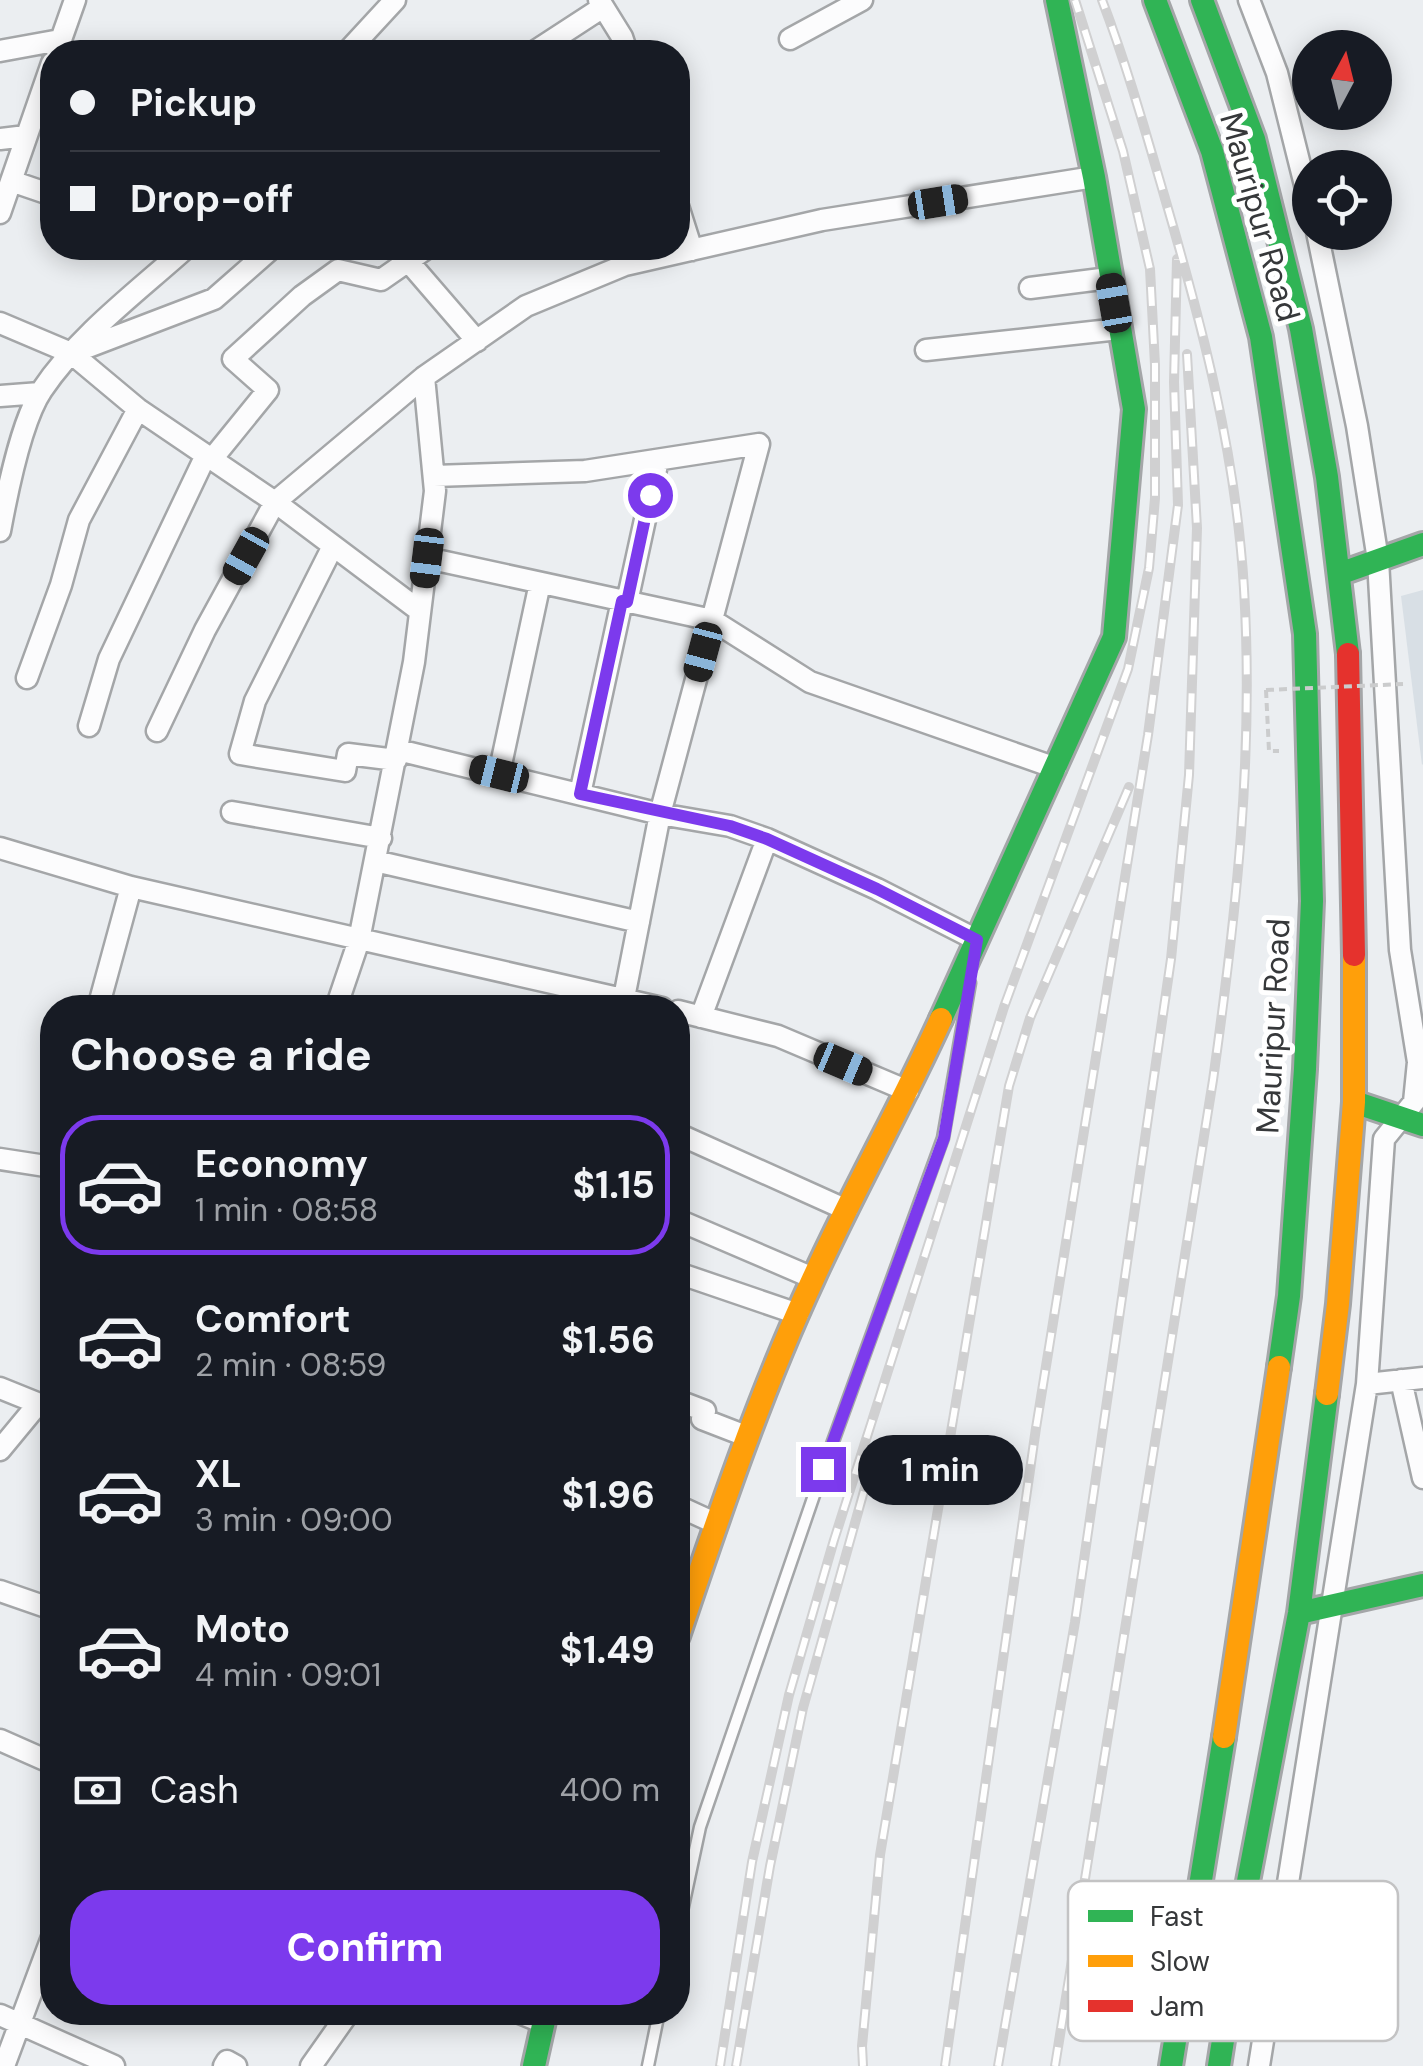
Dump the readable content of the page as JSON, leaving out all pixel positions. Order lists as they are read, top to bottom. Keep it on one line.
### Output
{"streets":{"main road":["Mauripur Road"]},"legend":["Fast","Slow","Jam"],"north":"top","page":{"banner":["Pickup","Drop-off"],"heading":"Choose a ride","list":[{"name":"Economy","note":"1 min · 08:58","value":"$1.15"},{"name":"Comfort","note":"2 min · 08:59","value":"$1.56"},{"name":"XL","note":"3 min · 09:00","value":"$1.96"},{"name":"Moto","note":"4 min · 09:01","value":"$1.49"}],"bubble":"1 min","pay":["Cash","400 m"],"buttons":"Confirm"}}
